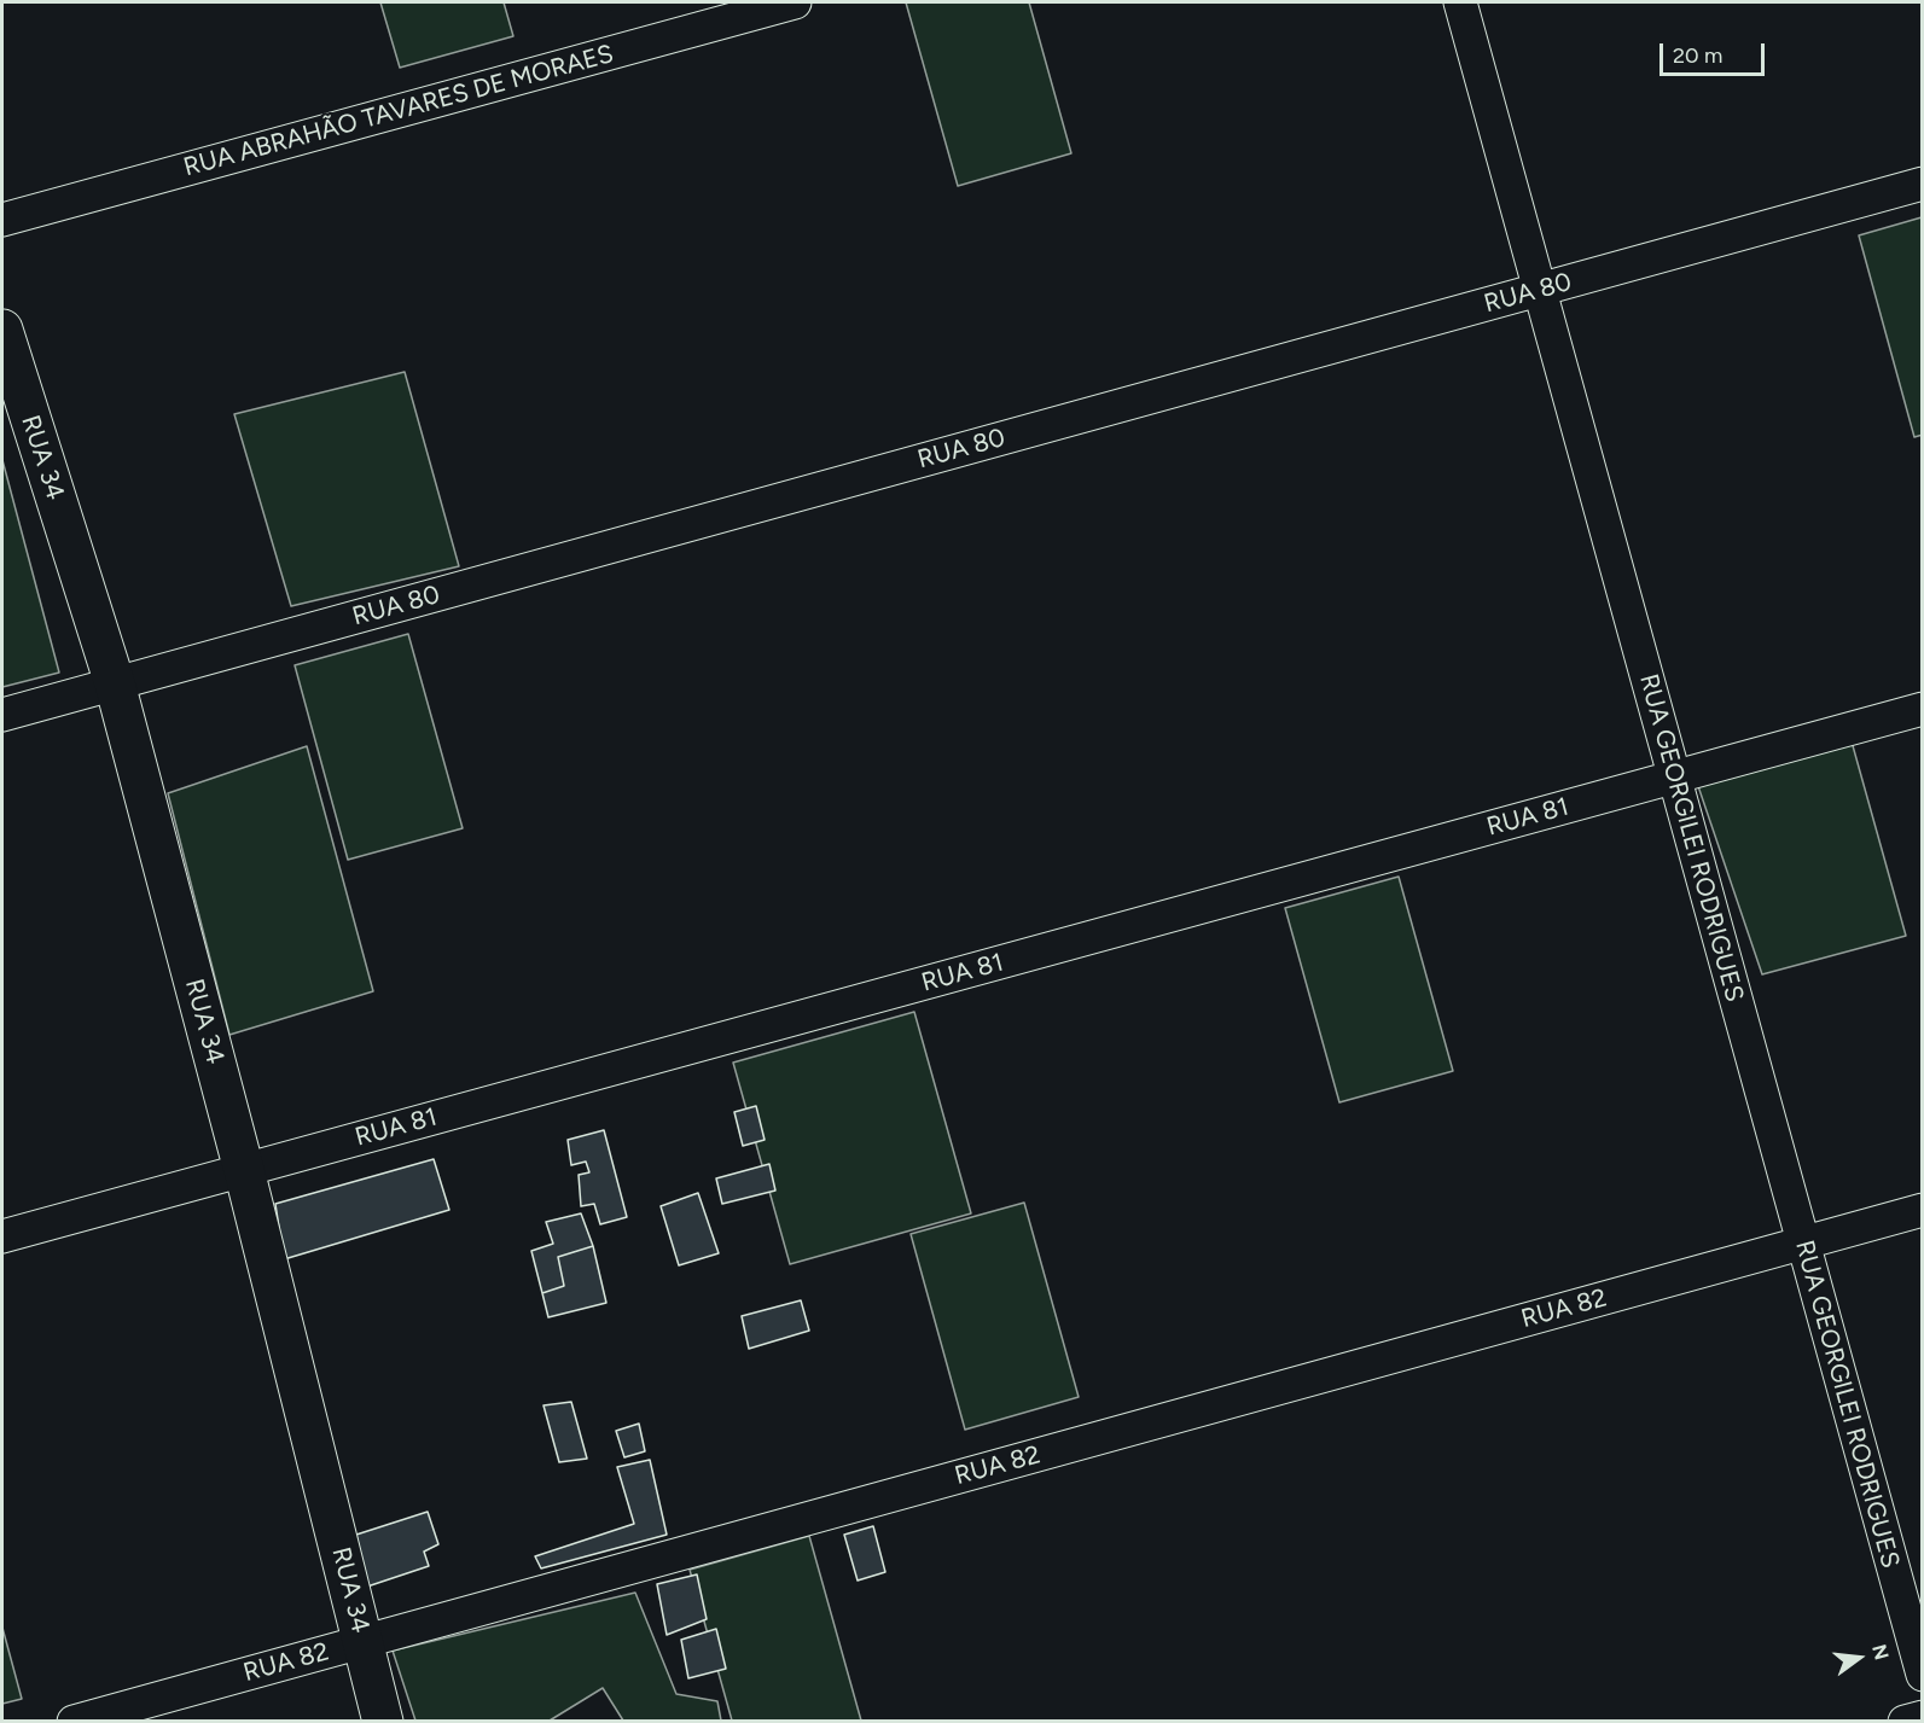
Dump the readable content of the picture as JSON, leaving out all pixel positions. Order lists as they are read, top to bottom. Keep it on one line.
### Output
{"streets":{"street":["RUA ABRAHÃO TAVARES DE MORAES","RUA 80","RUA 34","RUA 81","RUA GEORGILEI RODRIGUES","RUA 82"]},"crossings":[["RUA 80","RUA 34"],["RUA 80","RUA GEORGILEI RODRIGUES"],["RUA 34","RUA 81"],["RUA 34","RUA 82"],["RUA 81","RUA GEORGILEI RODRIGUES"],["RUA GEORGILEI RODRIGUES","RUA 82"]],"scale_bar":"20 m","north":"right"}
